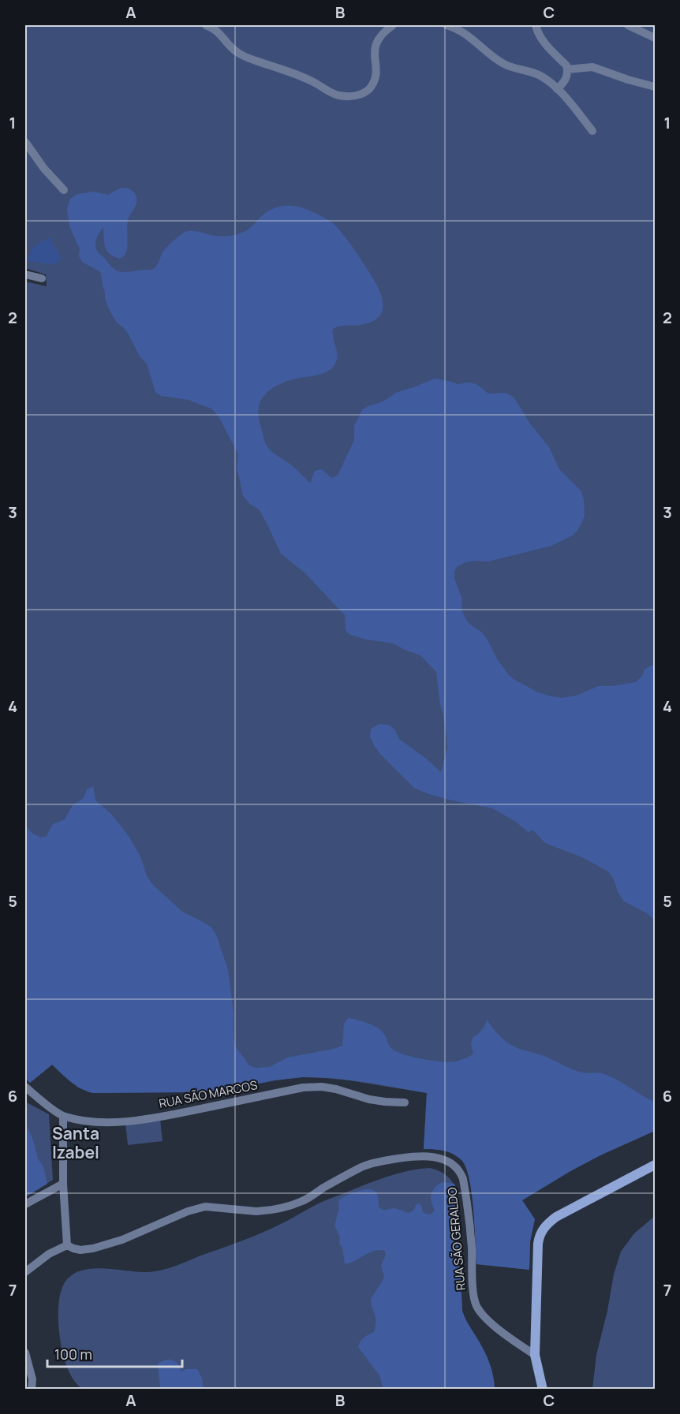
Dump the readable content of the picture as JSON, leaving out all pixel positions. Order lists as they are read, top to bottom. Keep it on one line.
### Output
{"streets":{"street":["RUA SÃO MARCOS","RUA SÃO GERALDO"]},"districts":["Santa Izabel"],"scale_bar":"100 m","grid":{"columns":["A","B","C"],"rows":["1","2","3","4","5","6","7"]}}
